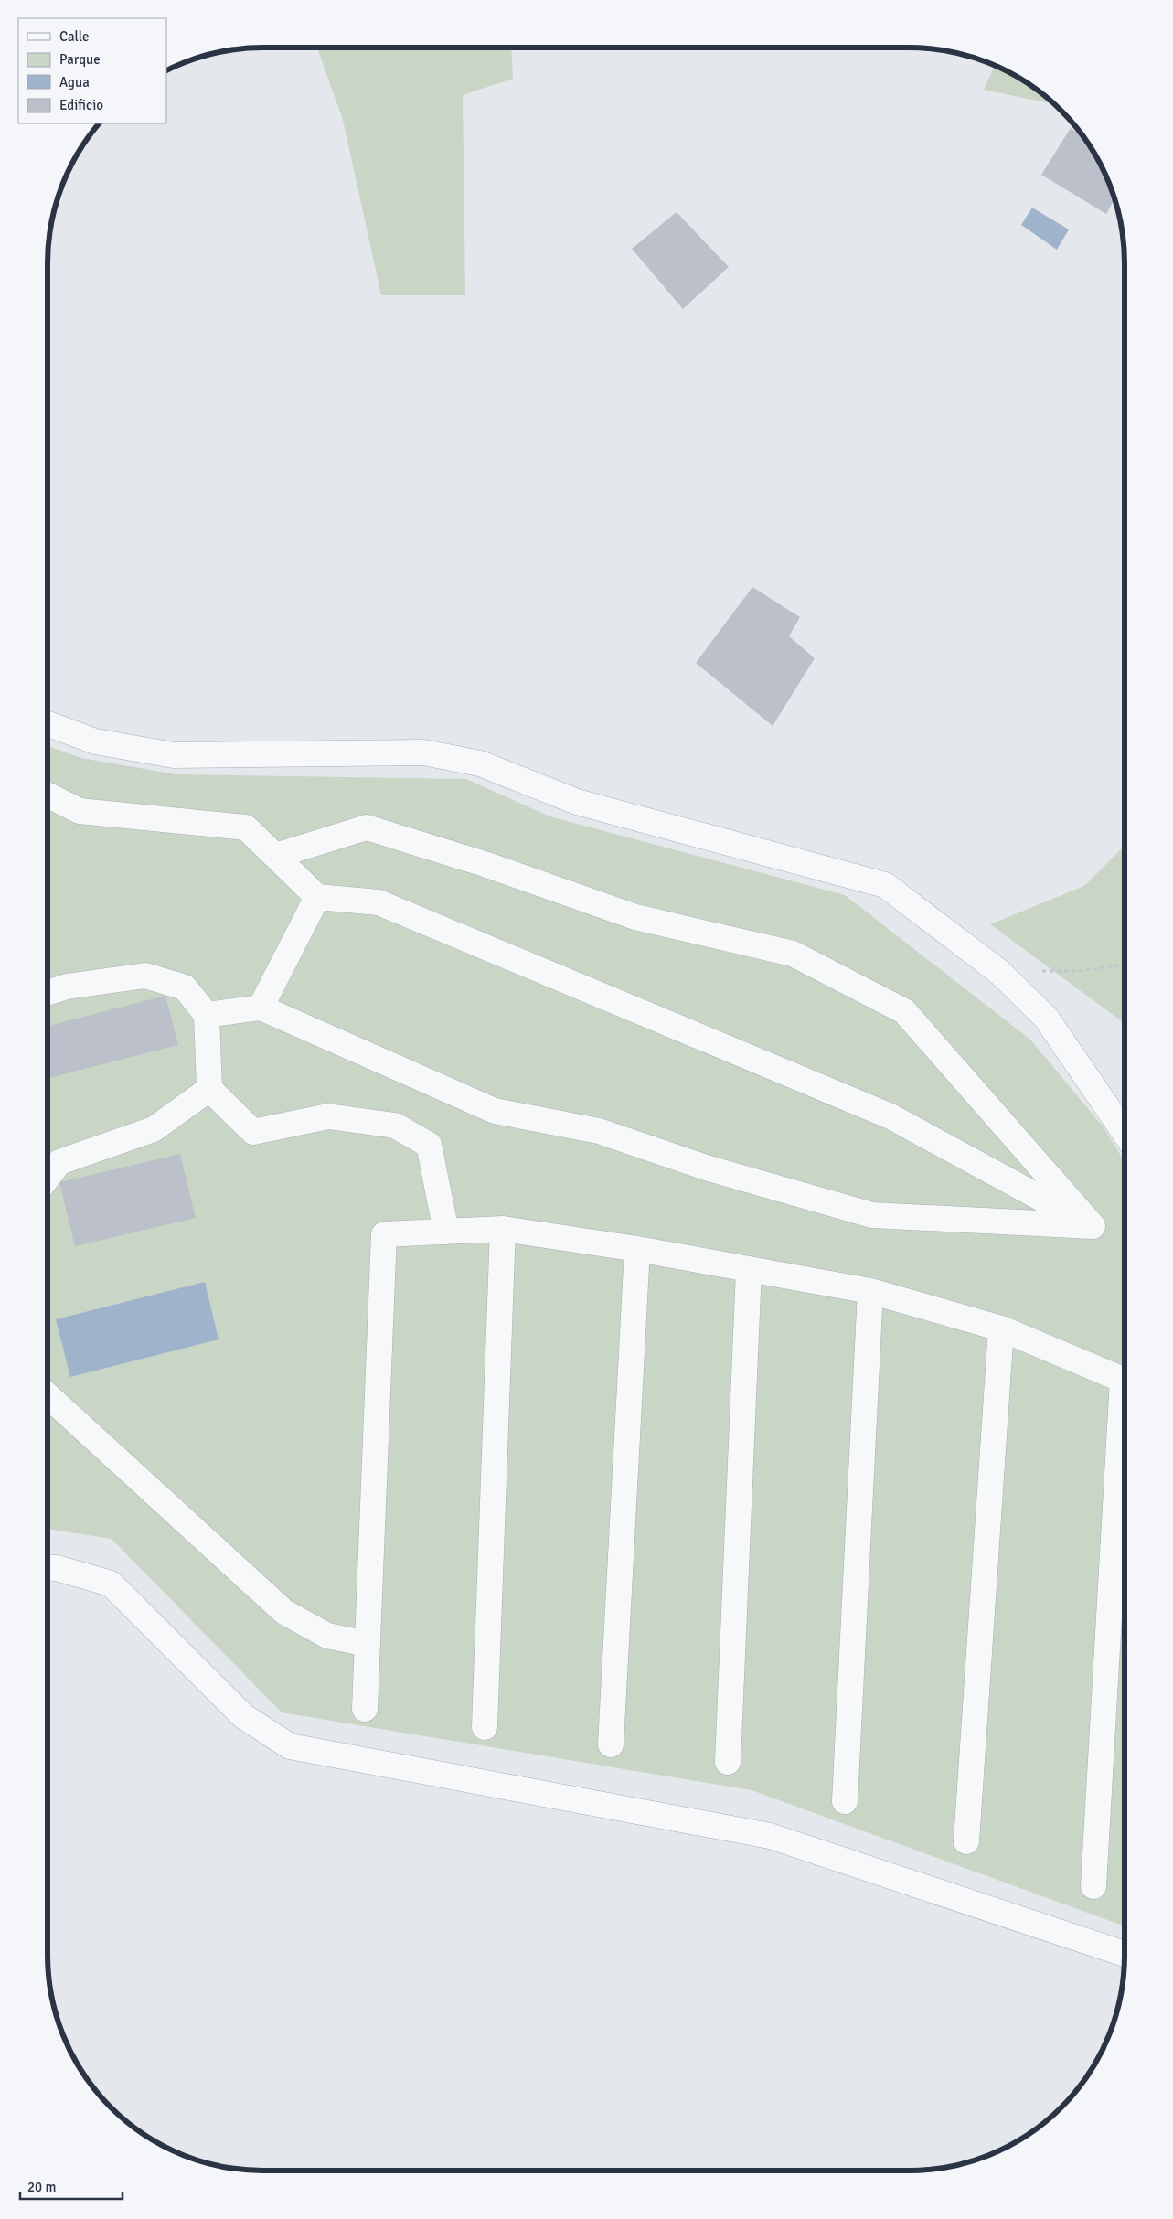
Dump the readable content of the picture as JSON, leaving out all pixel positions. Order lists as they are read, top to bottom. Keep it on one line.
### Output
{"legend":["Calle","Parque","Agua","Edificio"],"scale_bar":"20 m"}
